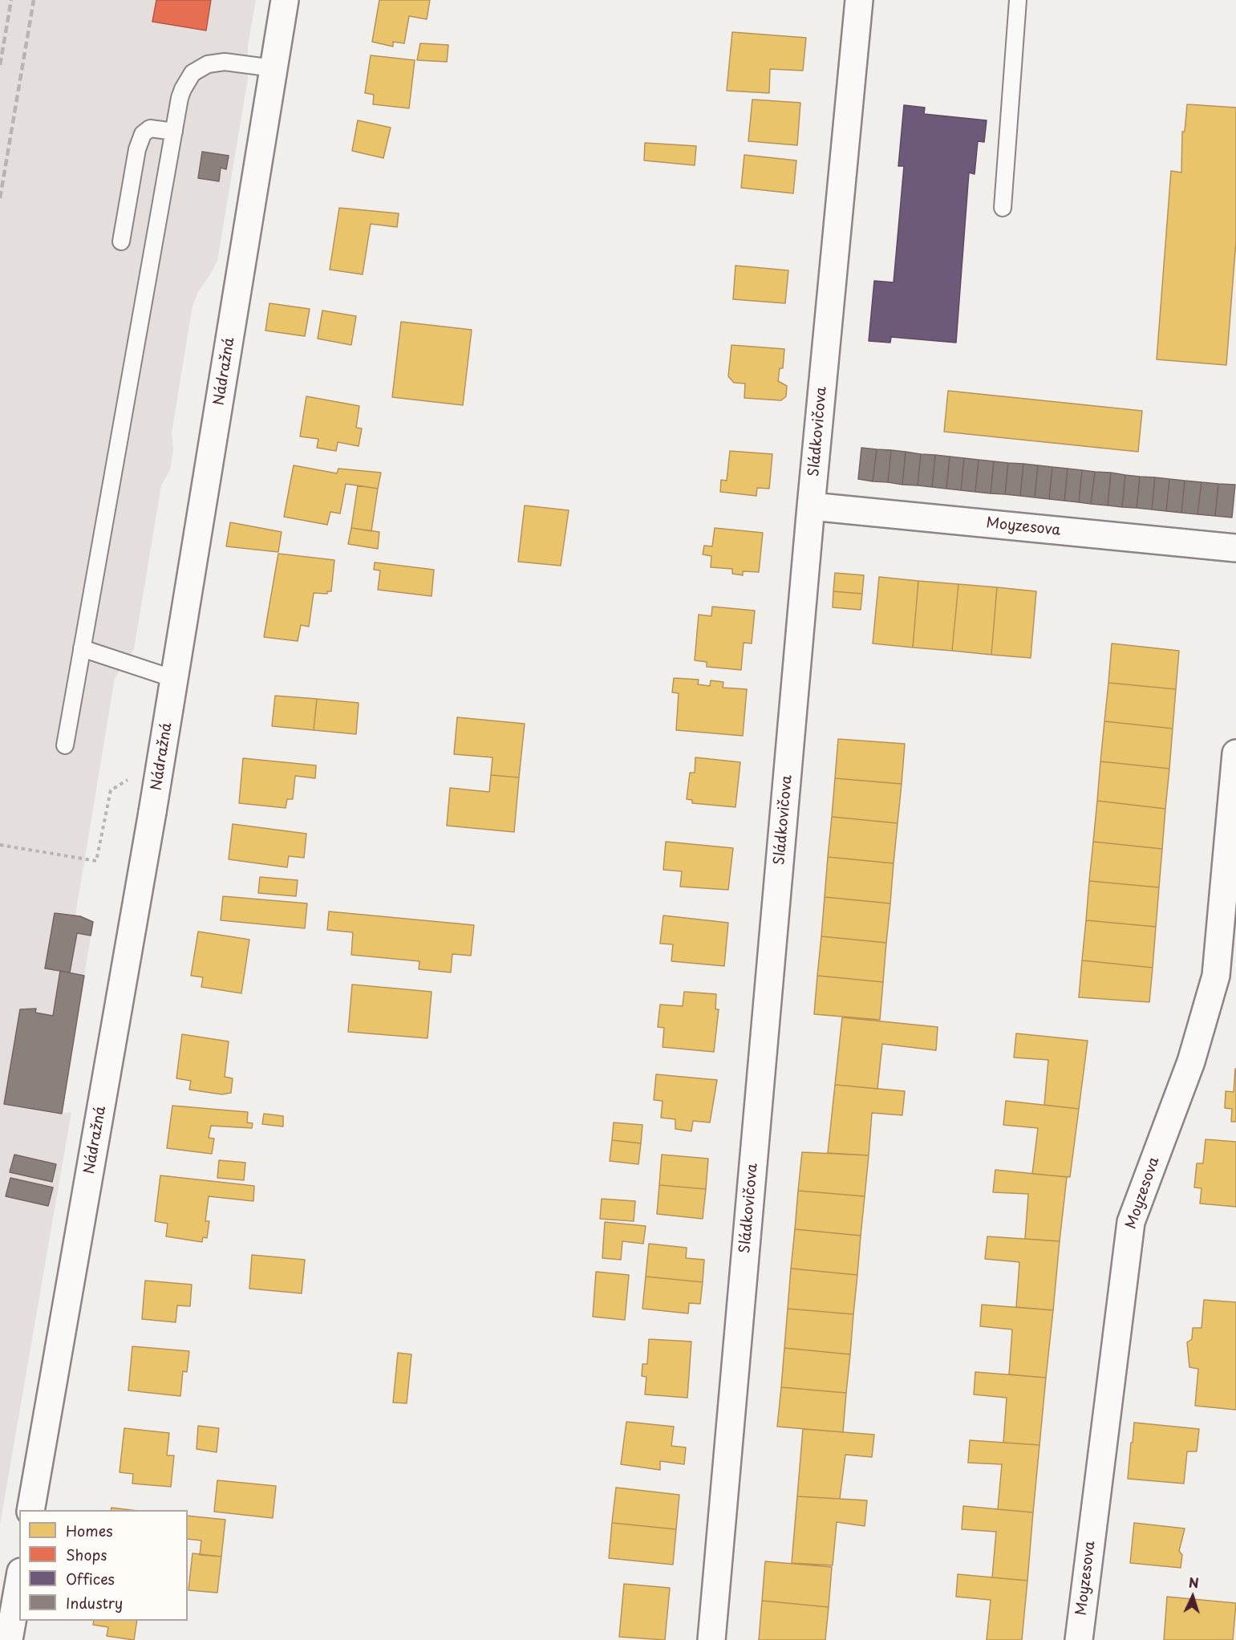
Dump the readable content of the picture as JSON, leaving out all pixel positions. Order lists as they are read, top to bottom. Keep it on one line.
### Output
{"streets":{"street":["Nádražná","Sládkovičova","Moyzesova"]},"crossings":[["Sládkovičova","Moyzesova"]],"legend":["Homes","Shops","Offices","Industry"],"north":"top"}
